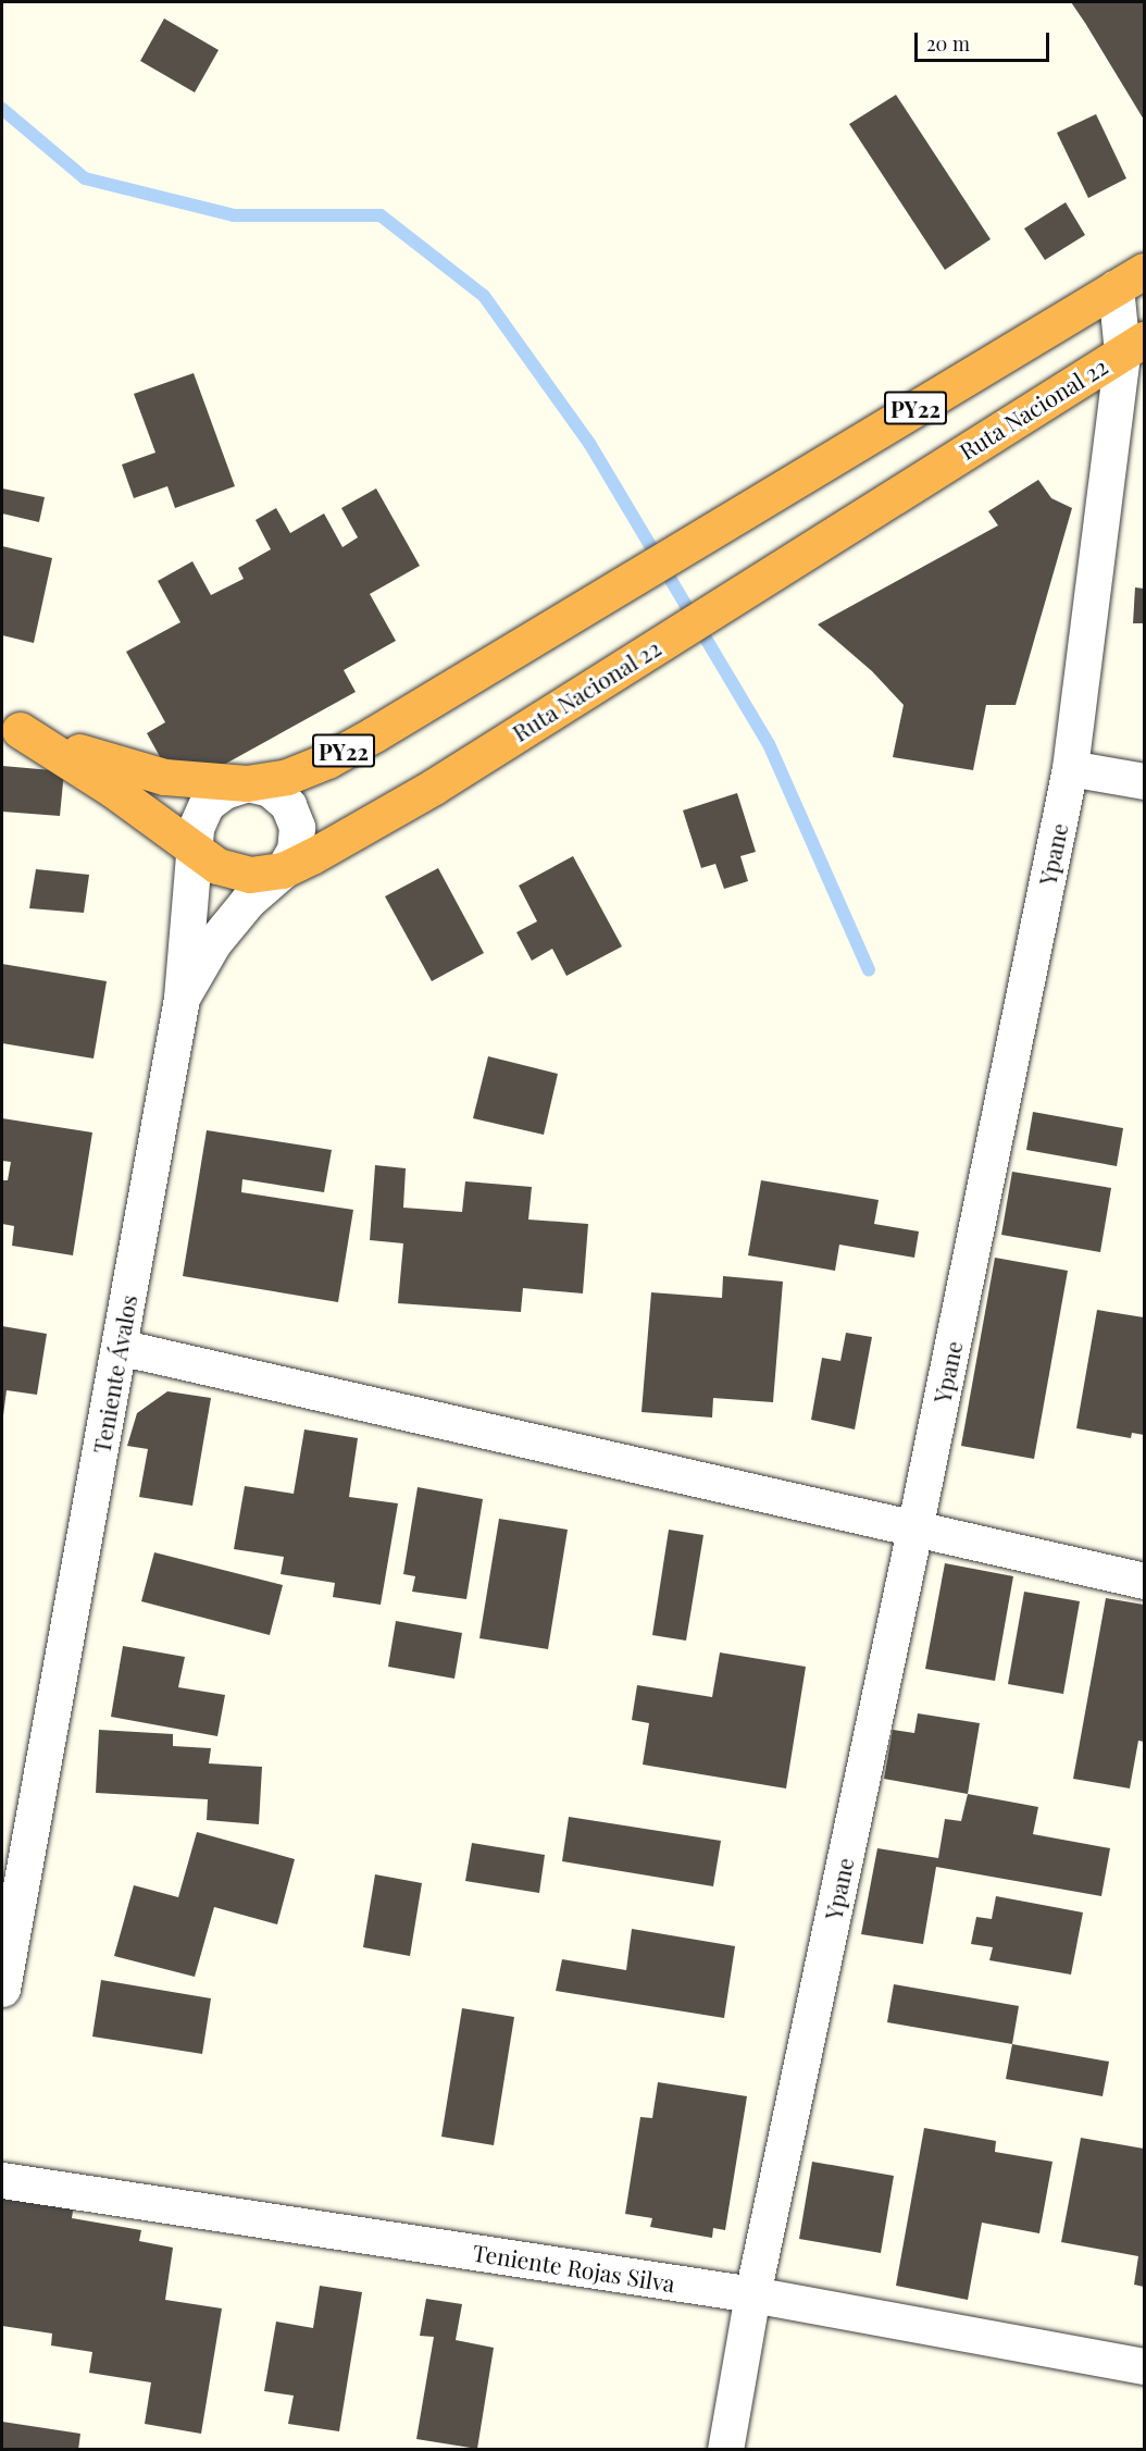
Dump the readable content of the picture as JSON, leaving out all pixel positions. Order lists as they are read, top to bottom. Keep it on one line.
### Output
{"streets":{"highway":["PY22","Ruta Nacional 22"],"street":["Ypane","Teniente Ávalos","Teniente Rojas Silva"]},"crossings":[["Ruta Nacional 22","Ypane"],["Ruta Nacional 22","Teniente Ávalos"],["Ypane","Teniente Rojas Silva"]],"scale_bar":"20 m"}
